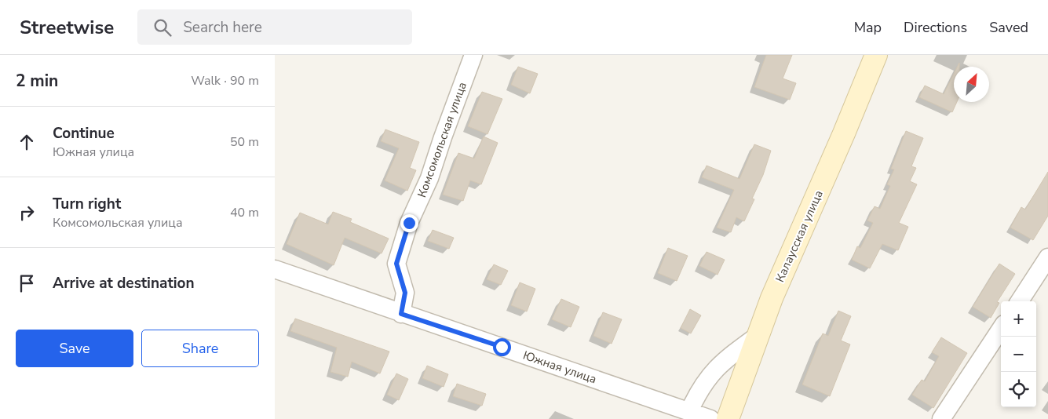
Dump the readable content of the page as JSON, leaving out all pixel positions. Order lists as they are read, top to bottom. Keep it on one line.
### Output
{"streets":{"street":["Комсомольская улица","Калаусская улица","Южная улица"]},"crossings":[["Комсомольская улица","Южная улица"]],"north":"top right","page":{"header":"Streetwise","search":"Search here","nav":["Map","Directions","Saved"],"heading":["2 min","Walk · 90 m"],"list":[["Continue","Южная улица","50 m"],["Turn right","Комсомольская улица","40 m"],"Arrive at destination"],"map_buttons":["+","−"],"buttons":["Save","Share"]}}
